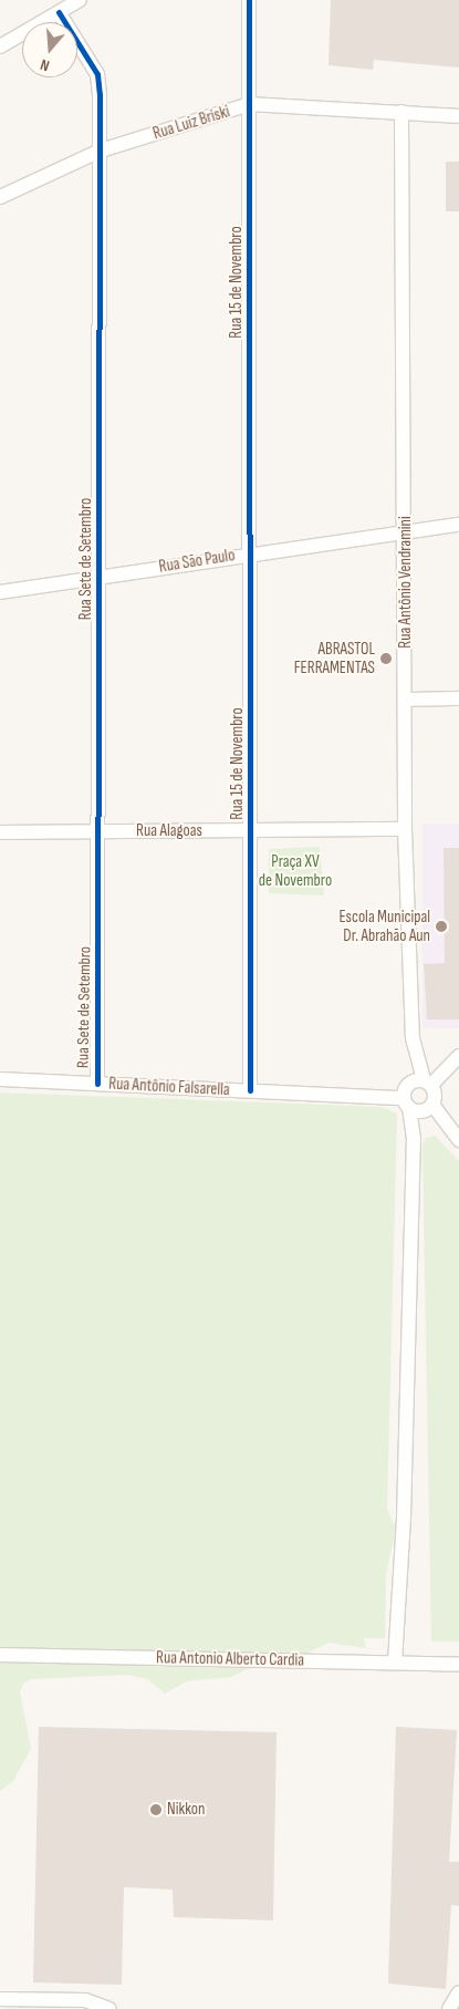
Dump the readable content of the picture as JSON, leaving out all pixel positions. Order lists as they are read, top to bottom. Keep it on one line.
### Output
{"streets":{"street":["Rua Luiz Briski","Rua 15 de Novembro","Rua Sete de Setembro","Rua São Paulo","Rua Antônio Vendramini","Rua Alagoas","Rua Antônio Falsarella","Rua Antonio Alberto Cardia"]},"crossings":[["Rua Luiz Briski","Rua 15 de Novembro"],["Rua Luiz Briski","Rua Sete de Setembro"],["Rua Luiz Briski","Rua Antônio Vendramini"],["Rua 15 de Novembro","Rua São Paulo"],["Rua 15 de Novembro","Rua Alagoas"],["Rua 15 de Novembro","Rua Antônio Falsarella"],["Rua Sete de Setembro","Rua São Paulo"],["Rua Sete de Setembro","Rua Alagoas"],["Rua Sete de Setembro","Rua Antônio Falsarella"],["Rua São Paulo","Rua Antônio Vendramini"],["Rua Antônio Vendramini","Rua Alagoas"],["Rua Antônio Vendramini","Rua Antônio Falsarella"]],"parks":["Praça XV de Novembro"],"places":["ABRASTOL FERRAMENTAS","Escola Municipal Dr. Abrahão Aun","Nikkon"],"north":"bottom"}
